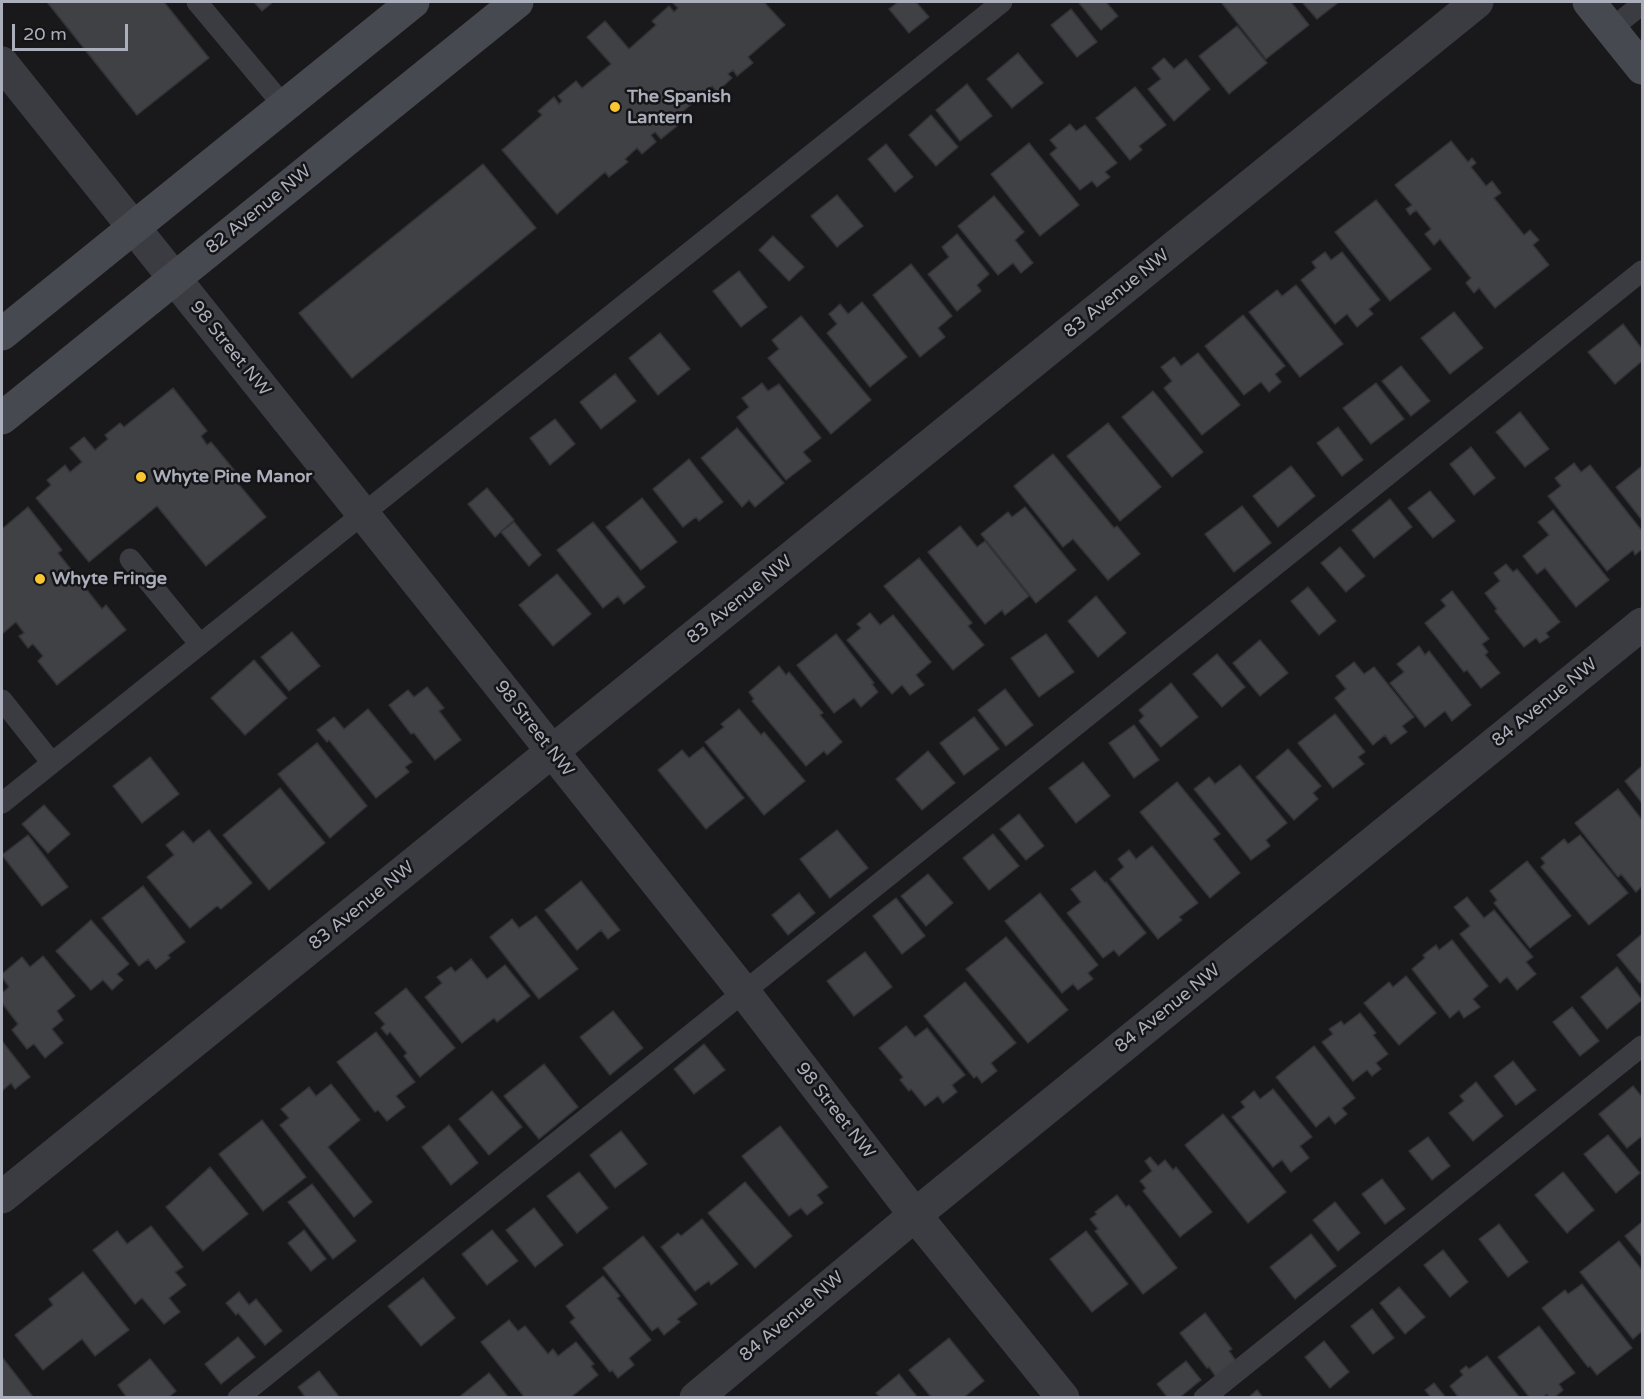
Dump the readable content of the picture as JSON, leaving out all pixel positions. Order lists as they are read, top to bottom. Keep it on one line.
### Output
{"streets":{"main road":["82 Avenue NW"],"street":["83 Avenue NW","98 Street NW","84 Avenue NW"]},"crossings":[["82 Avenue NW","98 Street NW"],["83 Avenue NW","98 Street NW"],["98 Street NW","84 Avenue NW"]],"places":["The Spanish Lantern","Whyte Pine Manor","Whyte Fringe"],"scale_bar":"20 m"}
